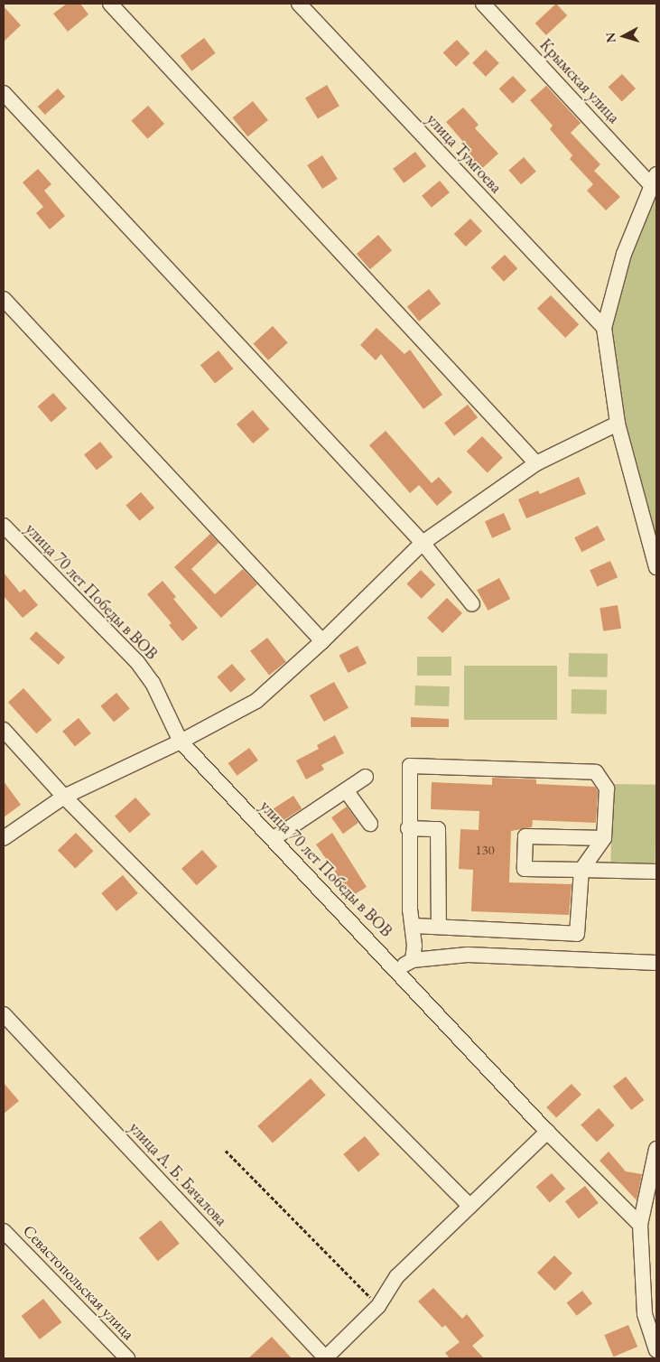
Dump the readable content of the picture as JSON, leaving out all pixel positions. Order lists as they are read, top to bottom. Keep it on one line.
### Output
{"streets":{"street":["Крымская улица","улица Тумгоева","улица 70 лет Победы в ВОВ","улица А. Б. Бачалова","Севастопольская улица"]},"house_numbers":["130"],"north":"left"}
